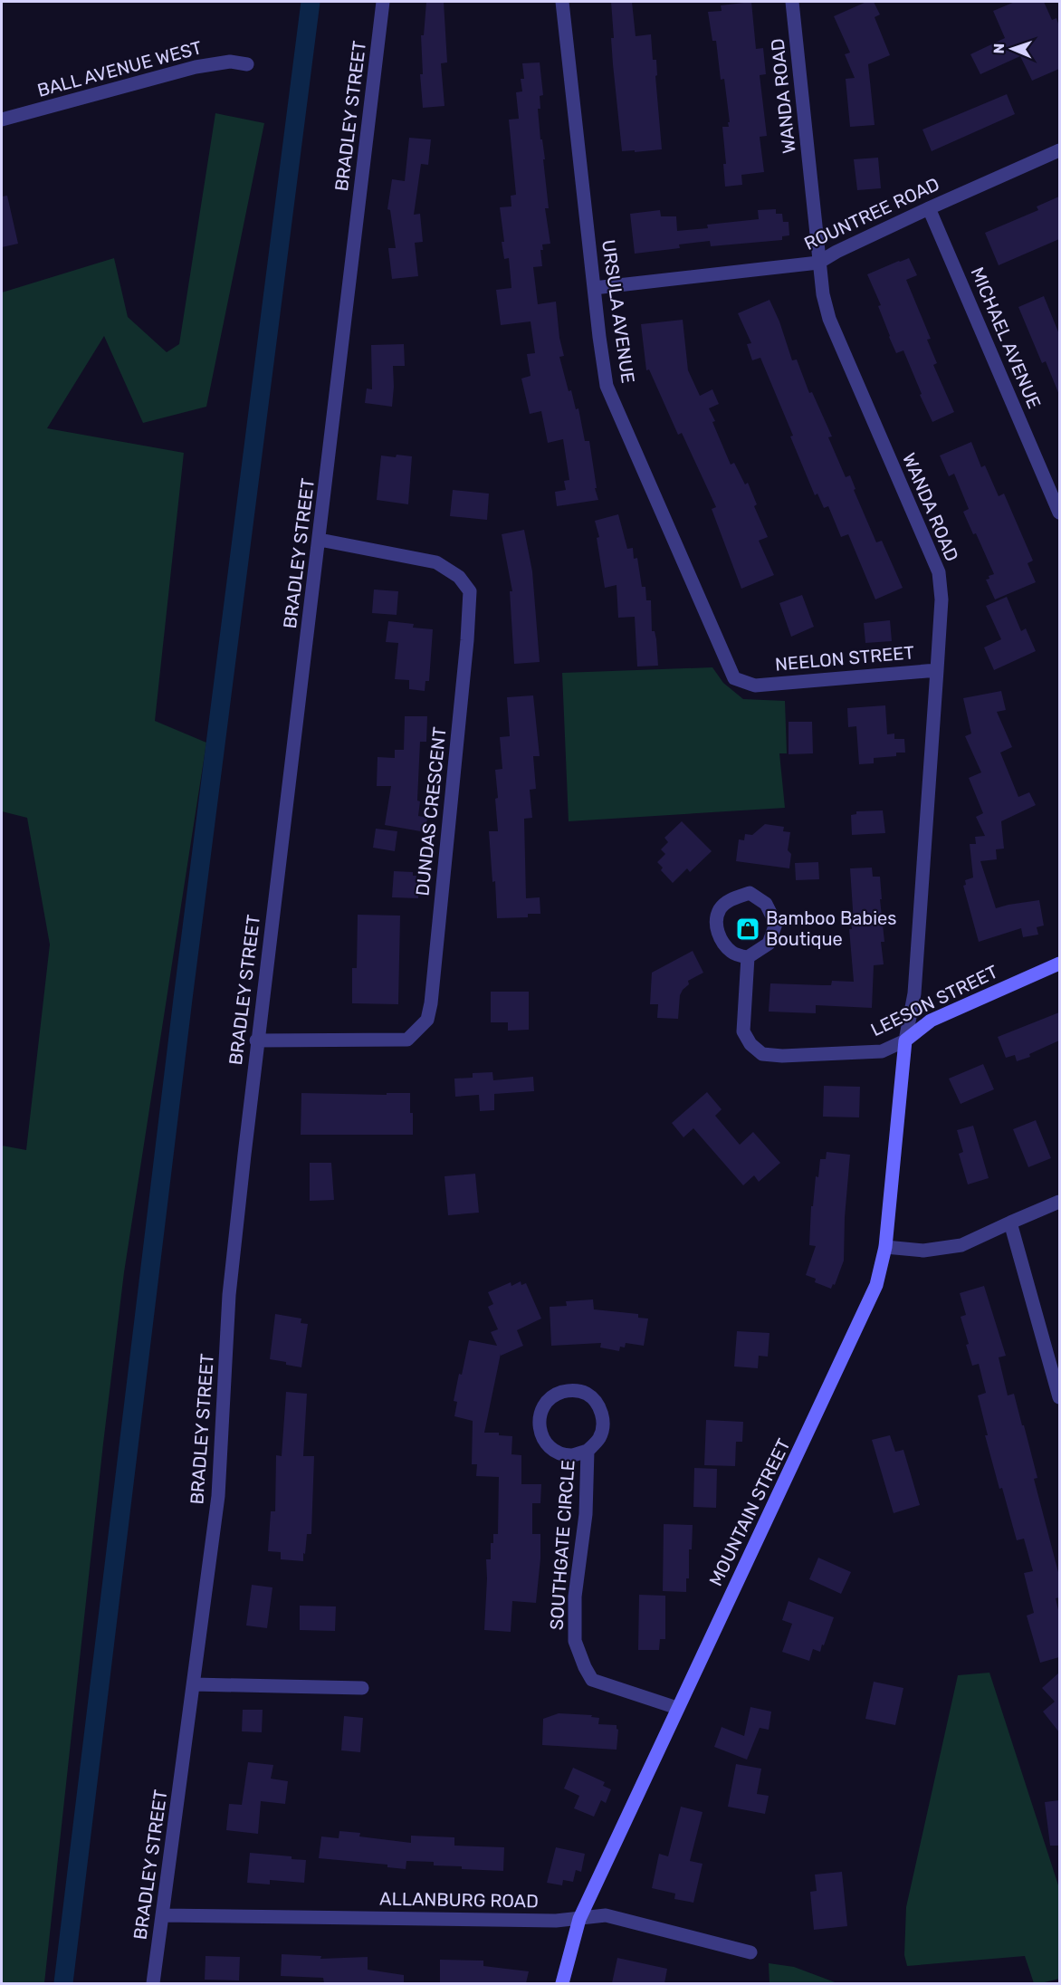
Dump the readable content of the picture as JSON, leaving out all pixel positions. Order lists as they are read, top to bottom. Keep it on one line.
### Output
{"streets":{"street":["BALL AVENUE WEST","WANDA ROAD","BRADLEY STREET","ROUNTREE ROAD","URSULA AVENUE","MICHAEL AVENUE","NEELON STREET","DUNDAS CRESCENT","LEESON STREET","MOUNTAIN STREET","SOUTHGATE CIRCLE","ALLANBURG ROAD"]},"crossings":[["WANDA ROAD","ROUNTREE ROAD"],["WANDA ROAD","NEELON STREET"],["WANDA ROAD","LEESON STREET"],["WANDA ROAD","MOUNTAIN STREET"],["BRADLEY STREET","DUNDAS CRESCENT"],["BRADLEY STREET","ALLANBURG ROAD"],["ROUNTREE ROAD","URSULA AVENUE"],["ROUNTREE ROAD","MICHAEL AVENUE"],["URSULA AVENUE","NEELON STREET"],["LEESON STREET","MOUNTAIN STREET"],["MOUNTAIN STREET","SOUTHGATE CIRCLE"],["MOUNTAIN STREET","ALLANBURG ROAD"]],"places":{"shop":["Bamboo Babies Boutique"]},"north":"left"}
